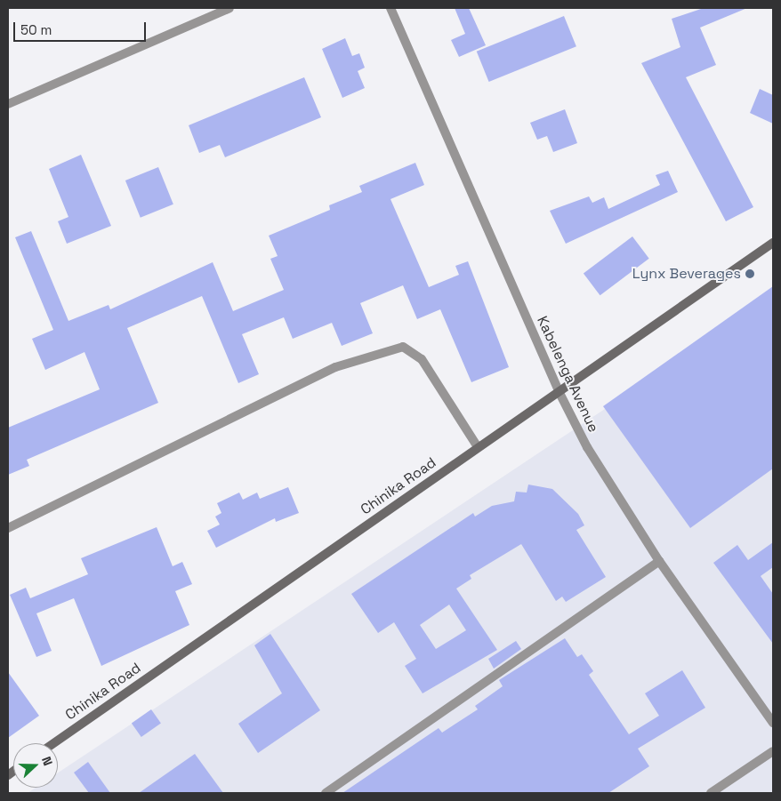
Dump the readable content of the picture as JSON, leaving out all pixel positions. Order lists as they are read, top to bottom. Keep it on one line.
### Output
{"streets":{"main road":["Chinika Road"],"street":["Kabelenga Avenue"]},"crossings":[["Kabelenga Avenue","Chinika Road"]],"places":["Lynx Beverages"],"scale_bar":"50 m","north":"right"}
